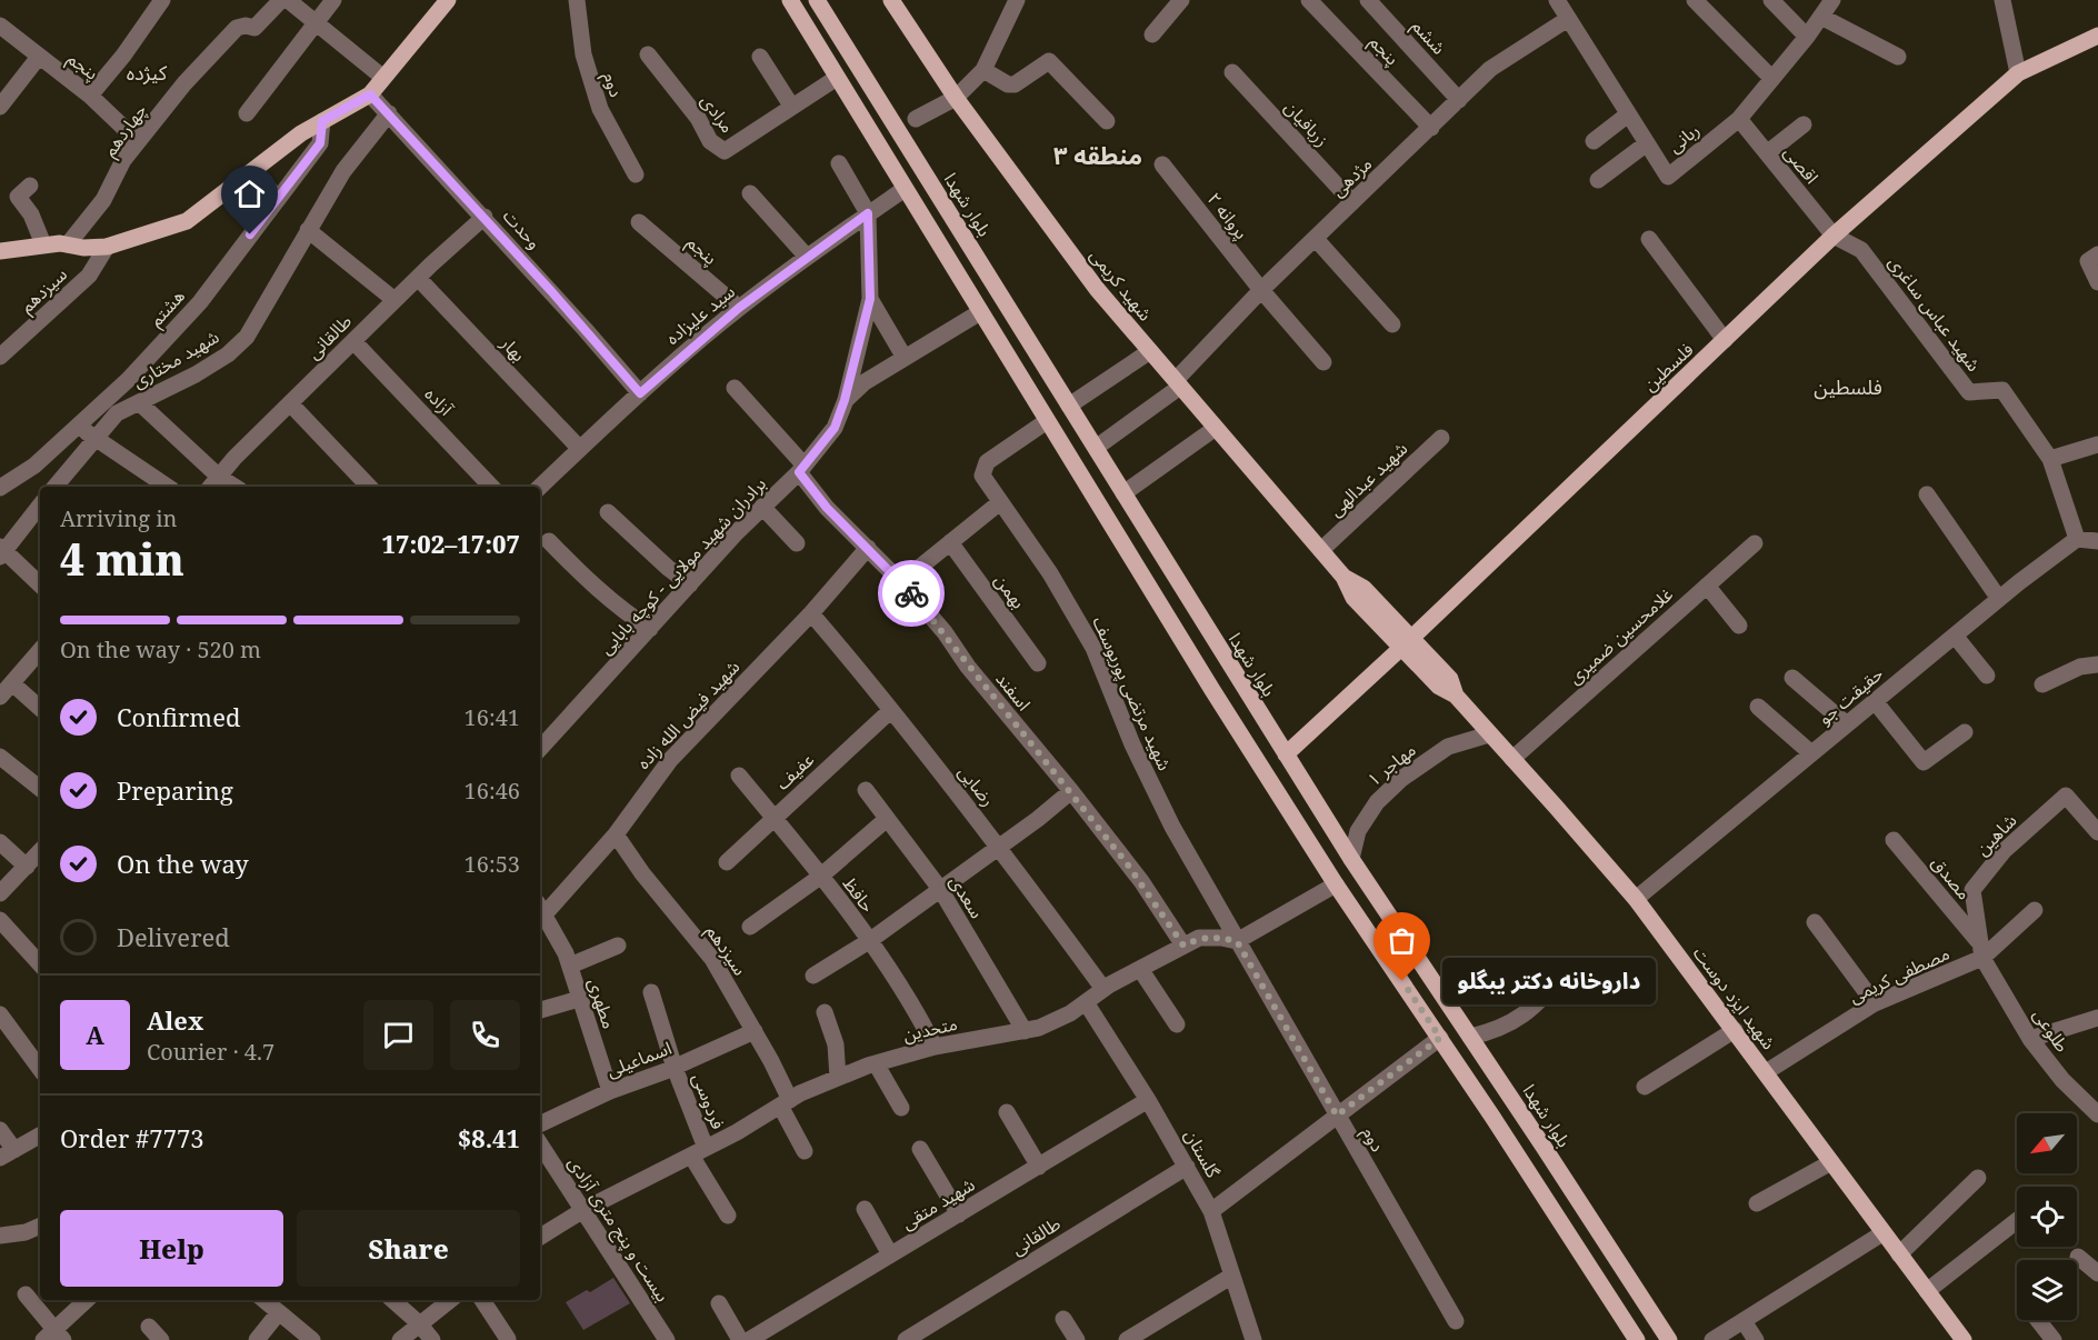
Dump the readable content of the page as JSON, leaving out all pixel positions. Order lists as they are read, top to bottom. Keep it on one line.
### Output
{"streets":{"main road":["بلوار شهدا","شهید کریمی","فلسطین","شهید ایزد دوست"],"street":["ششم","پنجم","دوم","مرادی","زربافیان","چهاردهم","ربانی","اقصی","مژدهی","پروانه ۲","وحدت","سیزدهم","هشتم","شهید عباس ساغری","سید علیزاده","طالقانی","بهار","شهید مختاری","آزاده","شهید عبدالهی","برادران شهید مولایی - کوچه بابایی","بهمن","غلامحسین ضمیری","اسفند","شهید مرتضی پوریوسف","حقیقت جو","شهید فیض الله زاده","مهاجر ۱","عفیف","رضایی","شاهین","مصدق","حافظ","سعدی","مصطفی کریمی","مطهری","متحدین","طلوعی","اسماعیلی","فردوسی","گلستان","شهید متقی","بیست و پنج متری آزادی"]},"crossings":[["ششم","مژدهی"],["پنجم","چهاردهم"],["پنجم","مژدهی"],["پنجم","سید علیزاده"],["دوم","شهید مرتضی پوریوسف"],["دوم","متحدین"],["زربافیان","مژدهی"],["ربانی","اقصی"],["ربانی","مژدهی"],["اقصی","شهید عباس ساغری"],["اقصی","فلسطین"],["مژدهی","بلوار شهدا"],["مژدهی","پروانه ۲"],["مژدهی","شهید کریمی"],["بلوار شهدا","فلسطین"],["بلوار شهدا","مهاجر ۱"],["وحدت","سید علیزاده"],["وحدت","طالقانی"],["وحدت","شهید مختاری"],["شهید کریمی","فلسطین"],["شهید کریمی","شهید عبدالهی"],["شهید کریمی","شهید ایزد دوست"],["سیزدهم","شهید فیض الله زاده"],["سیزدهم","متحدین"],["سیزدهم","اسماعیلی"],["شهید عباس ساغری","فلسطین"],["شهید عباس ساغری","حقیقت جو"],["سید علیزاده","بهار"],["طالقانی","بهار"],["طالقانی","آزاده"],["طالقانی","گلستان"],["فلسطین","شهید ایزد دوست"],["برادران شهید مولایی - کوچه بابایی","اسفند"],["غلامحسین ضمیری","شهید ایزد دوست"],["اسفند","شهید فیض الله زاده"],["اسفند","متحدین"],["شهید مرتضی پوریوسف","متحدین"],["حقیقت جو","شهید ایزد دوست"],["شهید فیض الله زاده","رضایی"],["مهاجر ۱","شهید ایزد دوست"],["عفیف","رضایی"],["عفیف","حافظ"],["رضایی","متحدین"],["شاهین","مصدق"],["شاهین","مصطفی کریمی"],["شاهین","طلوعی"],["مصدق","مصطفی کریمی"],["مصدق","طلوعی"],["حافظ","متحدین"],["سعدی","متحدین"],["مصطفی کریمی","شهید ایزد دوست"],["مصطفی کریمی","طلوعی"],["مطهری","اسماعیلی"],["متحدین","فردوسی"],["متحدین","گلستان"],["متحدین","بیست و پنج متری آزادی"],["اسماعیلی","فردوسی"],["گلستان","شهید متقی"]],"districts":["کیژده","منطقه ۳","فلسطین"],"places":["داروخانه دکتر یبگلو"],"north":"bottom left","page":{"heading":["4 min","Arriving in","17:02–17:07"],"panel":["Alex","Courier · 4.7","Order #7773","$8.41"],"bar":"On the way · 520 m","list":[["Confirmed","16:41"],["Preparing","16:46"],["On the way","16:53"],"Delivered"],"bubble":"داروخانه دکتر یبگلو","round":"A","buttons":["Help","Share"]}}
